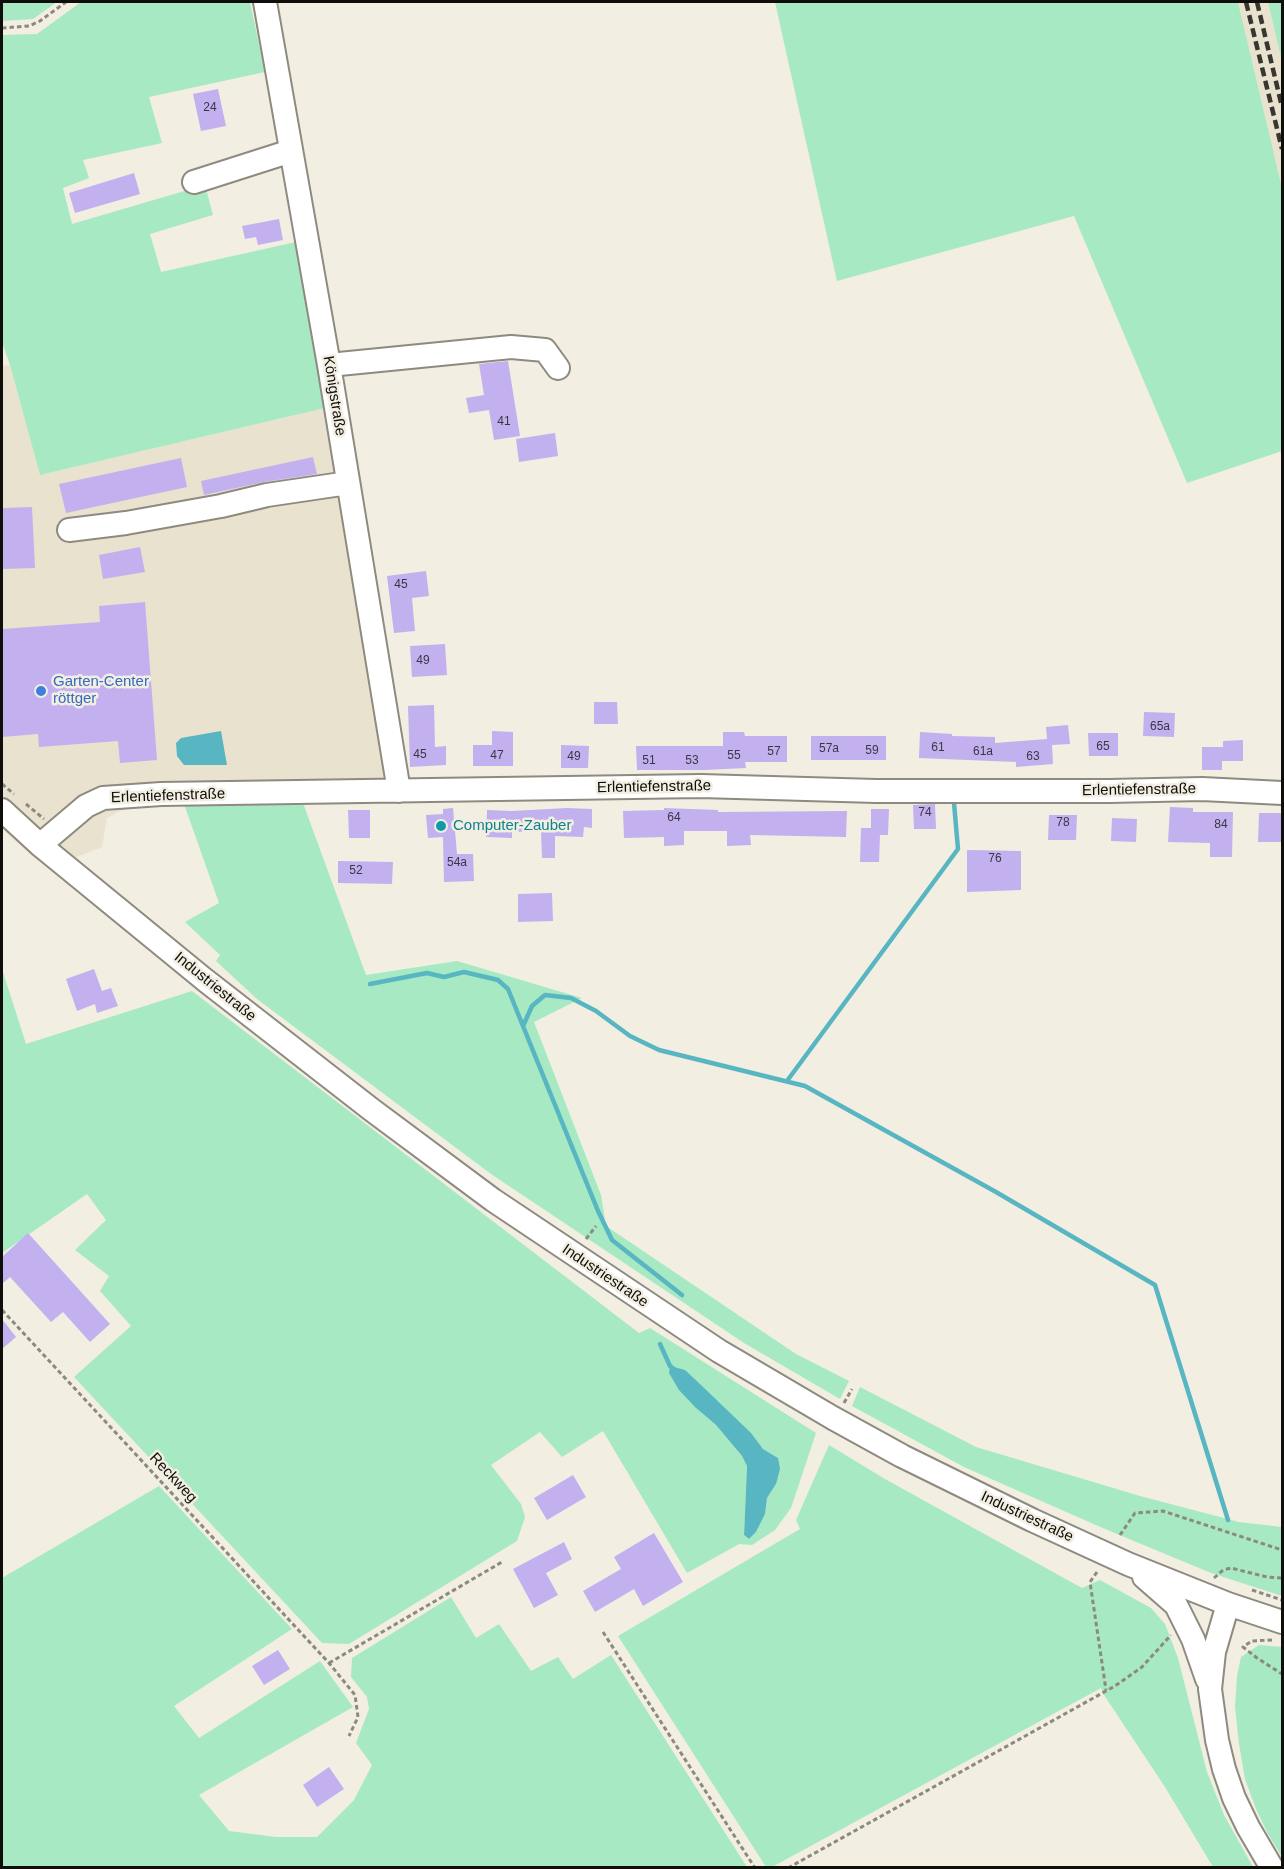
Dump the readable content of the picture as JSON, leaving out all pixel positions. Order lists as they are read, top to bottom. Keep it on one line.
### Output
{"streets":{"street":["Königstraße","Erlentiefenstraße","Industriestraße"],"path":["Reckweg"]},"crossings":[["Königstraße","Erlentiefenstraße"],["Erlentiefenstraße","Industriestraße"]],"places":["Garten-Center röttger","Computer-Zauber"],"house_numbers":["24","41","45","49","65a","65","61","57a","59","57","61a","45","47","55","49","63","51","53","74","64","78","84","76","54a","52"]}
